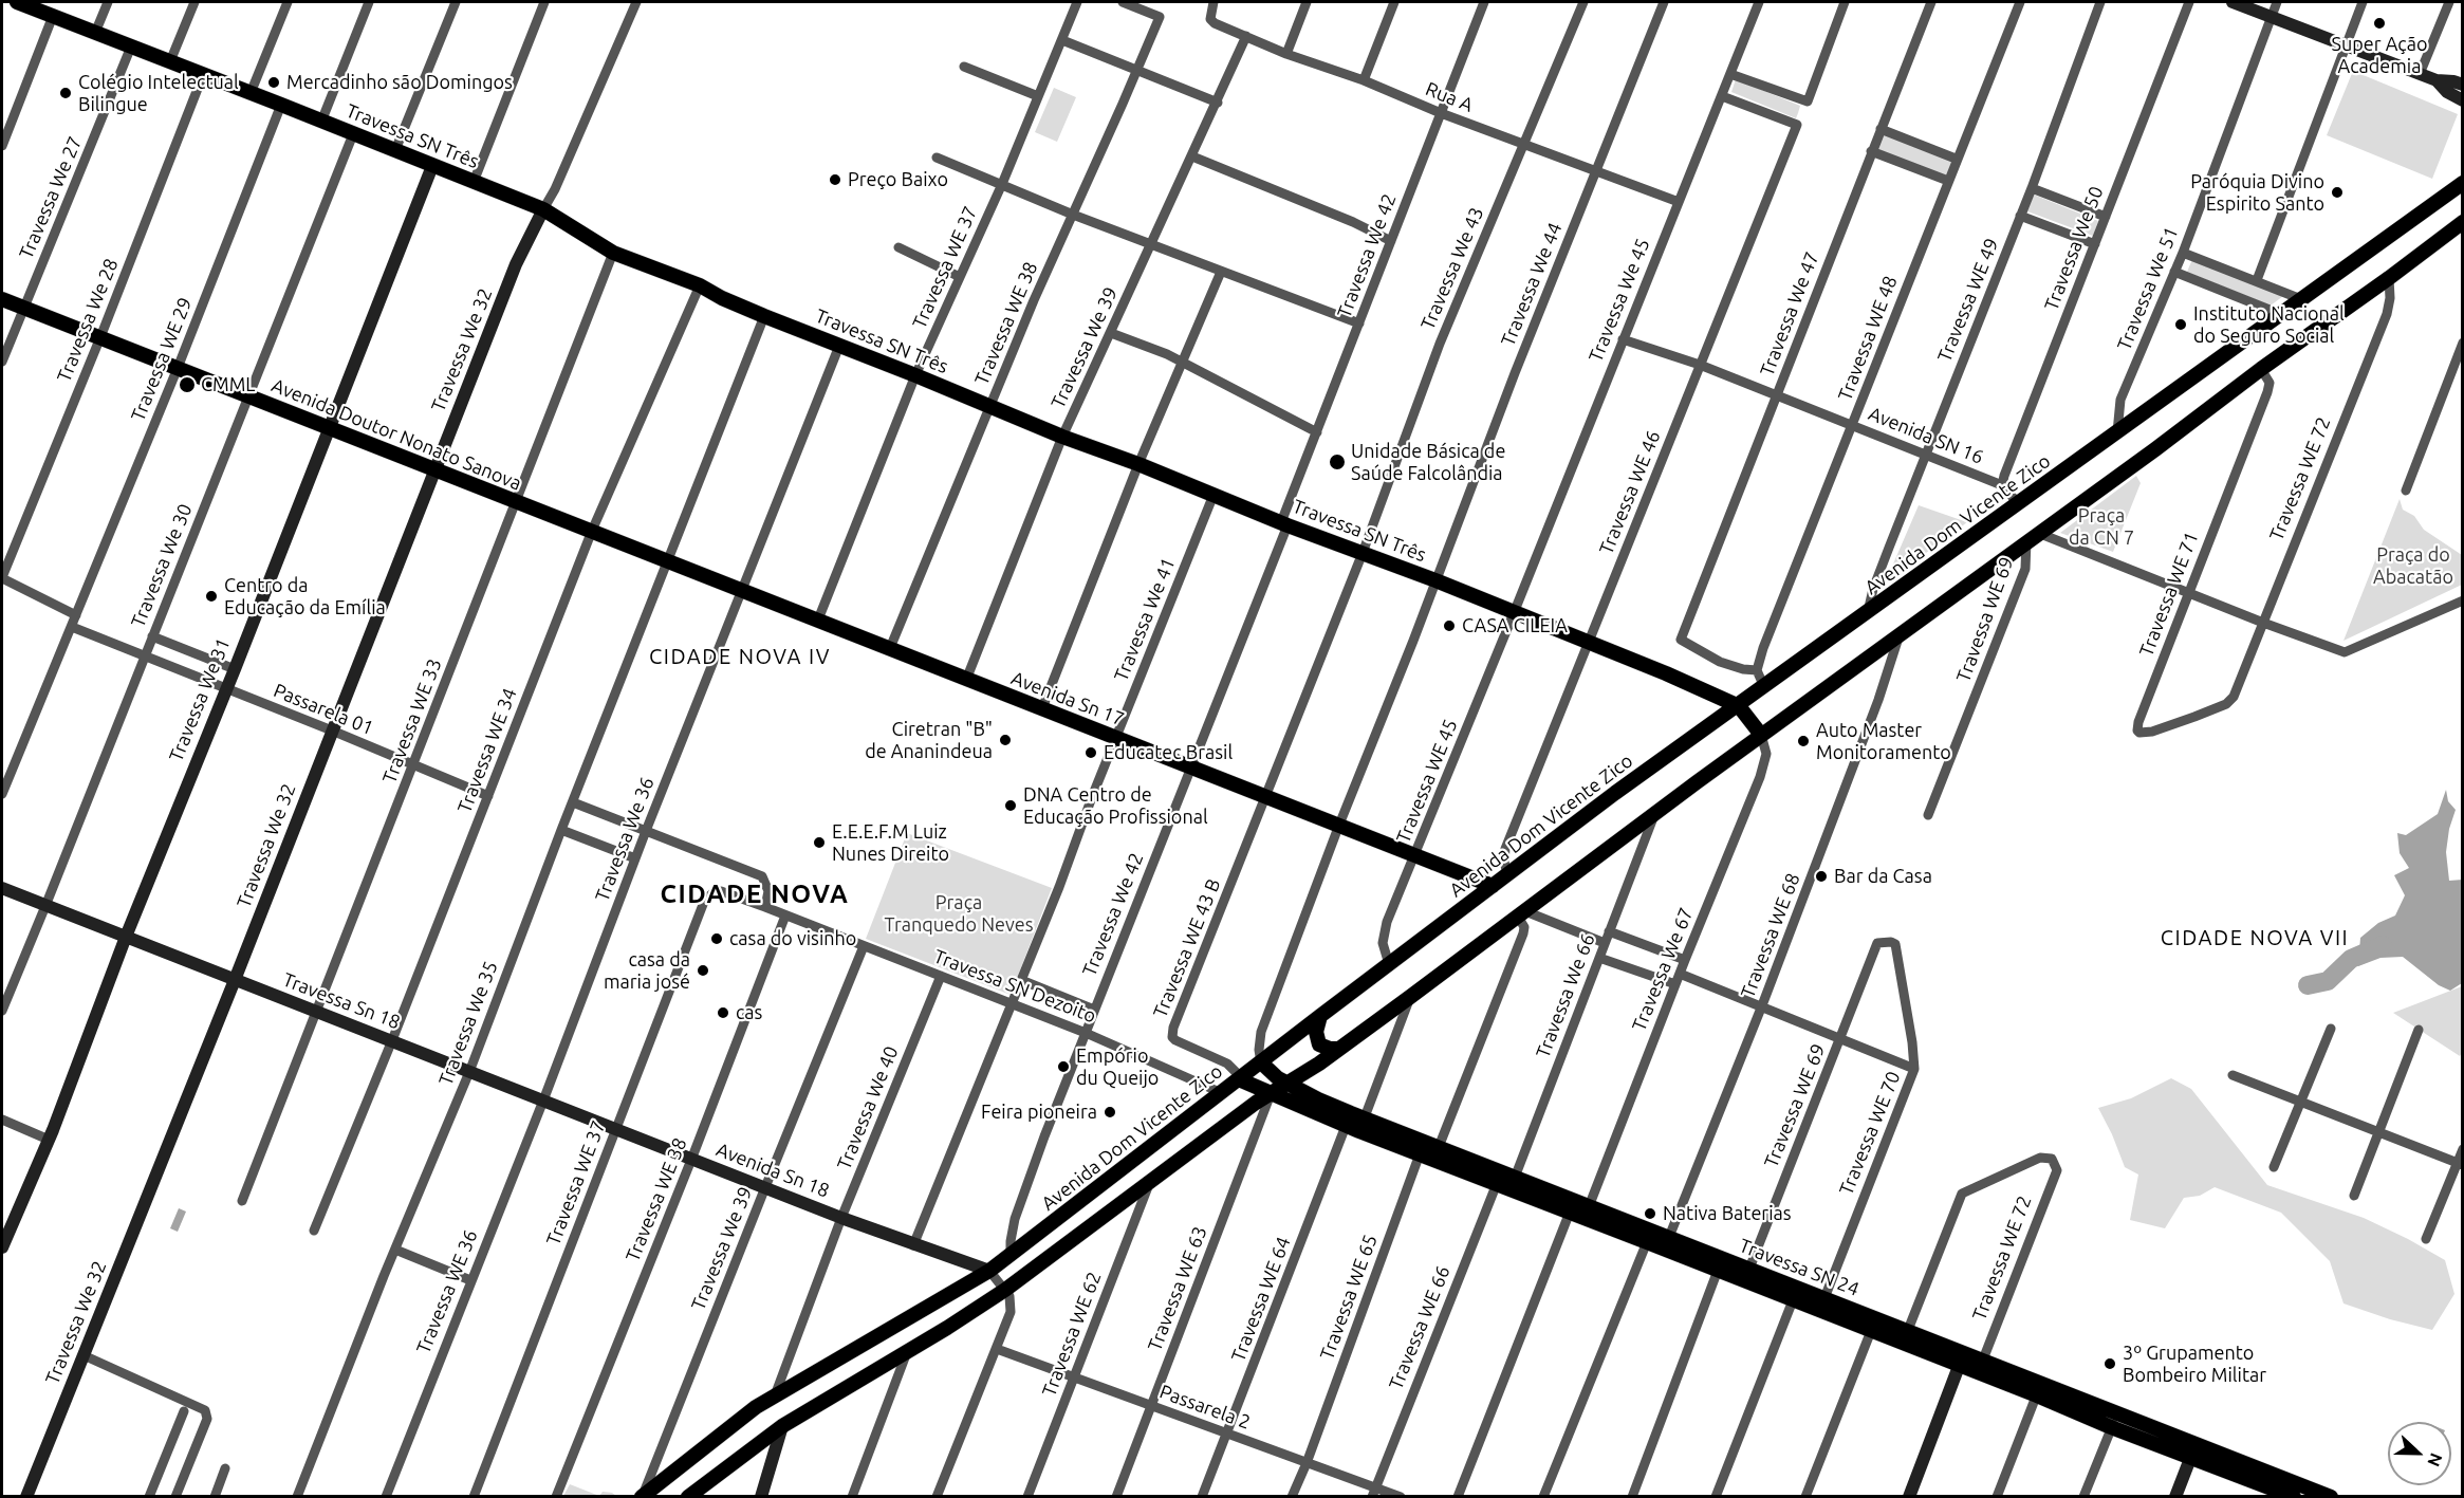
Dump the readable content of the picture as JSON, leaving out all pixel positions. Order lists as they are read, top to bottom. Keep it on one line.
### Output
{"streets":{"main road":["Travessa SN Três","Avenida Doutor Nonato Sanova","Avenida Dom Vicente Zico","Avenida Sn 17","Travessa SN 24"],"street":["Rua A","Travessa We 27","Travessa We 50","Travessa We 42","Travessa WE 37","Travessa We 43","Travessa We 44","Travessa We 51","Travessa We 45","Travessa WE 49","Travessa We 47","Travessa We 28","Travessa WE 38","Travessa WE 48","Travessa We 39","Travessa We 32","Travessa WE 29","Avenida SN 16","Travessa WE 72","Travessa WE 46","Travessa We 30","Travessa WE 71","Travessa We 41","Travessa WE 69","Travessa We 31","Passarela 01","Travessa WE 33","Travessa WE 34","Travessa WE 45","Travessa We 36","Travessa WE 68","Travessa WE 43 B","Travessa We 67","Travessa SN Dezoito","Travessa We 66","Travessa Sn 18","Travessa We 35","Travessa We 40","Travessa WE 70","Avenida Sn 18","Travessa WE 63","Travessa WE 36","Travessa WE 65","Travessa WE 64","Travessa WE 66","Travessa WE 62","Passarela 2"]},"crossings":[["Rua A","Travessa We 42"],["Rua A","Travessa We 43"],["Rua A","Travessa We 44"],["Rua A","Travessa We 45"],["Rua A","Travessa We 39"],["Travessa SN Três","Travessa We 27"],["Travessa SN Três","Travessa We 42"],["Travessa SN Três","Travessa WE 37"],["Travessa SN Três","Travessa We 43"],["Travessa SN Três","Travessa We 44"],["Travessa SN Três","Travessa We 45"],["Travessa SN Três","Travessa We 28"],["Travessa SN Três","Travessa WE 38"],["Travessa SN Três","Travessa We 39"],["Travessa SN Três","Travessa We 32"],["Travessa SN Três","Travessa WE 29"],["Travessa SN Três","Travessa WE 46"],["Travessa SN Três","Avenida Dom Vicente Zico"],["Travessa SN Três","Travessa We 30"],["Travessa SN Três","Travessa We 41"],["Travessa SN Três","Travessa We 31"],["Travessa SN Três","Travessa WE 33"],["Travessa SN Três","Travessa WE 34"],["Travessa SN Três","Travessa WE 45"],["Travessa We 27","Avenida Doutor Nonato Sanova"],["Travessa We 50","Avenida SN 16"],["Travessa We 42","Avenida Dom Vicente Zico"],["Travessa We 42","Avenida Sn 17"],["Travessa We 42","Travessa SN Dezoito"],["Travessa WE 37","Avenida Sn 17"],["Travessa WE 37","Travessa SN Dezoito"],["Travessa WE 37","Avenida Sn 18"],["Travessa We 51","Avenida Dom Vicente Zico"],["Travessa We 45","Avenida SN 16"],["Travessa We 45","Travessa WE 46"],["Travessa We 45","Travessa WE 45"],["Travessa WE 49","Avenida SN 16"],["Travessa WE 49","Avenida Dom Vicente Zico"],["Travessa We 47","Travessa WE 48"],["Travessa We 47","Avenida SN 16"],["Travessa We 28","Avenida Doutor Nonato Sanova"],["Travessa WE 38","Avenida Sn 17"],["Travessa WE 38","Travessa SN Dezoito"],["Travessa WE 38","Avenida Sn 18"],["Travessa WE 48","Avenida SN 16"],["Travessa We 39","Avenida Dom Vicente Zico"],["Travessa We 39","Avenida Sn 17"],["Travessa We 39","Travessa SN Dezoito"],["Travessa We 39","Avenida Sn 18"],["Travessa We 32","Avenida Doutor Nonato Sanova"],["Travessa We 32","Passarela 01"],["Travessa We 32","Travessa Sn 18"],["Travessa WE 29","Avenida Doutor Nonato Sanova"],["Travessa WE 29","Passarela 01"],["Avenida Doutor Nonato Sanova","Travessa We 30"],["Avenida Doutor Nonato Sanova","Avenida Sn 17"],["Avenida Doutor Nonato Sanova","Travessa We 31"],["Avenida Doutor Nonato Sanova","Travessa WE 33"],["Avenida Doutor Nonato Sanova","Travessa WE 34"],["Avenida Doutor Nonato Sanova","Travessa We 36"],["Avenida Doutor Nonato Sanova","Travessa We 35"],["Avenida SN 16","Travessa WE 46"],["Travessa WE 72","Travessa WE 71"],["Travessa WE 72","Travessa SN 24"],["Travessa WE 46","Avenida Dom Vicente Zico"],["Avenida Dom Vicente Zico","Travessa WE 45"],["Avenida Dom Vicente Zico","Travessa WE 43 B"],["Avenida Dom Vicente Zico","Travessa SN Dezoito"],["Avenida Dom Vicente Zico","Travessa We 40"],["Avenida Dom Vicente Zico","Avenida Sn 18"],["Avenida Dom Vicente Zico","Travessa SN 24"],["Travessa We 30","Passarela 01"],["Travessa We 41","Avenida Sn 17"],["Travessa We 41","Travessa SN Dezoito"],["Travessa WE 69","Travessa WE 70"],["Travessa WE 69","Travessa SN 24"],["Avenida Sn 17","Travessa WE 45"],["Avenida Sn 17","Travessa We 36"],["Avenida Sn 17","Travessa WE 43 B"],["Travessa We 31","Passarela 01"],["Travessa We 31","Travessa Sn 18"],["Passarela 01","Travessa WE 33"],["Passarela 01","Travessa WE 34"],["Travessa WE 33","Travessa Sn 18"],["Travessa WE 34","Travessa Sn 18"],["Travessa We 36","Travessa Sn 18"],["Travessa We 36","Avenida Sn 18"],["Travessa We 36","Travessa WE 36"],["Travessa WE 68","Travessa SN 24"],["Travessa WE 43 B","Travessa SN 24"],["Travessa We 67","Travessa SN 24"],["Travessa SN Dezoito","Travessa We 40"],["Travessa We 66","Travessa SN 24"],["Travessa We 66","Travessa WE 66"],["Travessa Sn 18","Travessa We 35"],["Travessa Sn 18","Avenida Sn 18"],["Travessa Sn 18","Travessa WE 36"],["Travessa We 40","Avenida Sn 18"],["Travessa WE 70","Travessa SN 24"],["Avenida Sn 18","Travessa WE 36"],["Travessa SN 24","Travessa WE 63"],["Travessa SN 24","Travessa WE 65"],["Travessa SN 24","Travessa WE 64"],["Travessa SN 24","Travessa WE 66"],["Travessa WE 63","Passarela 2"],["Travessa WE 65","Passarela 2"],["Travessa WE 64","Passarela 2"],["Travessa WE 66","Passarela 2"],["Travessa WE 62","Passarela 2"]],"districts":["CIDADE NOVA IV","CIDADE NOVA","CIDADE NOVA VII"],"parks":["Praça da CN 7","Praça do Abacatão","Praça Tranquedo Neves"],"places":["Super Ação Academia","Mercadinho são Domingos","Colégio Intelectual Bilingue","Preço Baixo","Paróquia Divino Espirito Santo","Instituto Nacional do Seguro Social","CMML","Unidade Básica de Saúde Falcolândia","Centro da Educação da Emília","CASA CILEIA","Ciretran \"B\" de Ananindeua","Auto Master Monitoramento","Educatec Brasil","DNA Centro de Educação Profissional","E.E.E.F.M Luiz Nunes Direito","Bar da Casa","casa do visinho","casa da maria josé","cas","Empório du Queijo","Feira pioneira","Nativa Baterias","3º Grupamento Bombeiro Militar"],"north":"right"}
